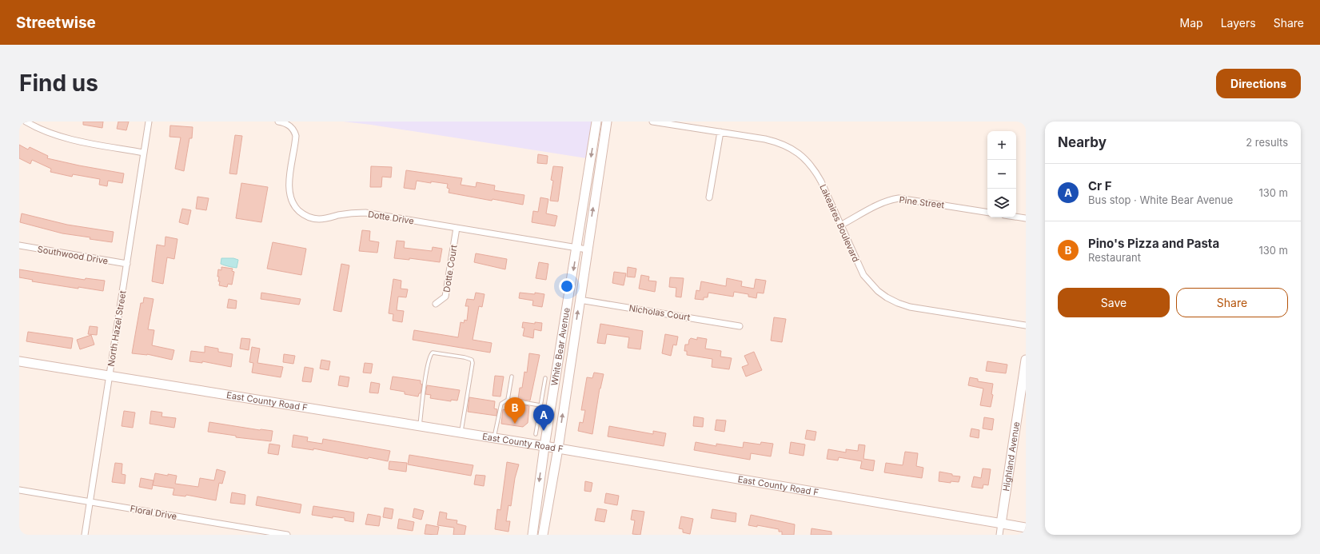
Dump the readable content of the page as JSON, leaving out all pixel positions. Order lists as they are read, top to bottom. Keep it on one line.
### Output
{"streets":{"street":["Pine Street","Dotte Drive","Lakeaires Boulevard","Southwood Drive","Dotte Court","Nicholas Court","North Hazel Street","White Bear Avenue","East County Road F","Highland Avenue","Floral Drive"]},"crossings":[["Pine Street","Lakeaires Boulevard"],["Dotte Drive","Dotte Court"],["Dotte Drive","White Bear Avenue"],["Southwood Drive","North Hazel Street"],["Nicholas Court","White Bear Avenue"],["North Hazel Street","East County Road F"],["North Hazel Street","Floral Drive"],["White Bear Avenue","East County Road F"],["East County Road F","Highland Avenue"]],"page":{"header":"Streetwise","nav":["Map","Layers","Share"],"buttons":["Directions",["Save","Share"]],"title":"Find us","heading":["Nearby","2 results"],"map_buttons":["+","−"],"list":[{"mark":"A","name":"Cr F","note":"Bus stop · White Bear Avenue","value":"130 m"},{"mark":"B","name":"Pino's Pizza and Pasta","note":"Restaurant","value":"130 m"}],"pins":["B","A"]}}
